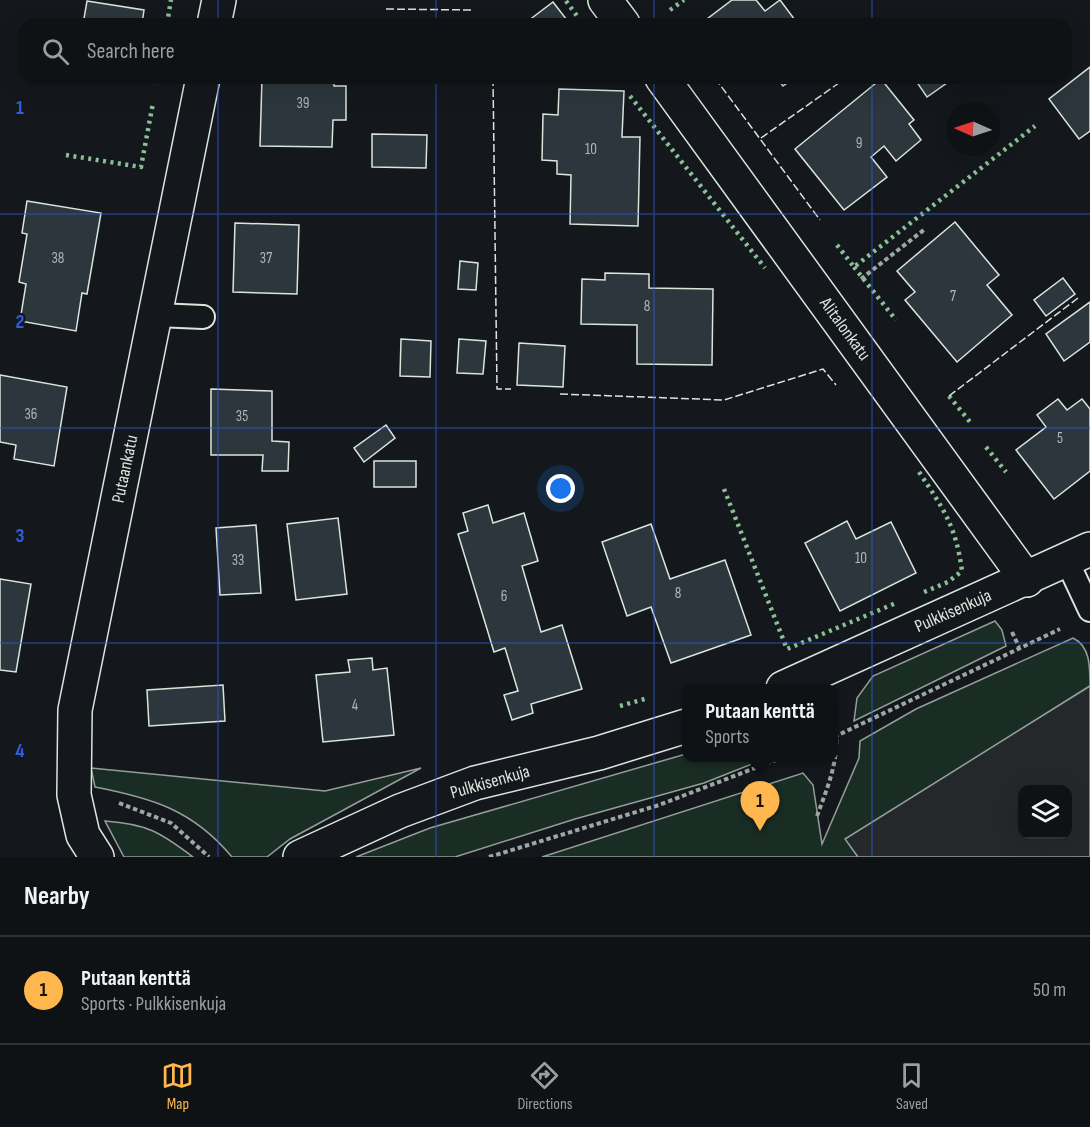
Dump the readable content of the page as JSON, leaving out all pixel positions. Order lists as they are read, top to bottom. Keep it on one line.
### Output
{"streets":{"street":["Alitalonkatu","Putaankatu","Pulkkisenkuja"]},"crossings":[["Alitalonkatu","Pulkkisenkuja"]],"house_numbers":["39","9","10","38","37","7","8","36","35","5","10","33","8","6","4"],"north":"left","page":{"search":"Search here","popup":["Putaan kenttä","Sports"],"pins":"1","heading":"Nearby","list":[{"mark":"1","name":"Putaan kenttä","note":"Sports · Pulkkisenkuja","value":"50 m"}],"nav":["Map","Directions","Saved"]},"grid":{"rows":["1","2","3","4"]}}
